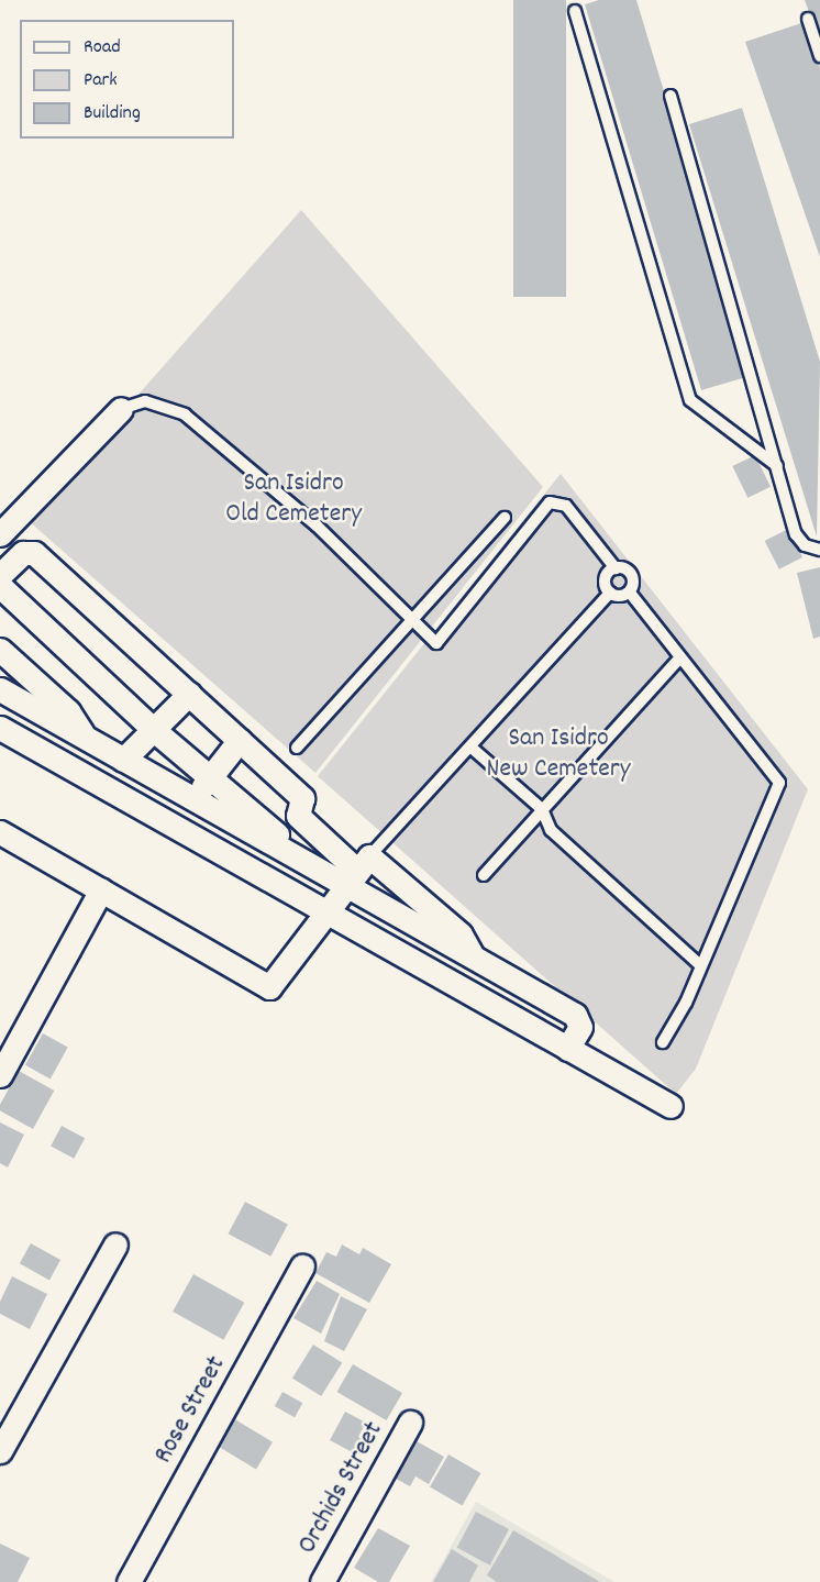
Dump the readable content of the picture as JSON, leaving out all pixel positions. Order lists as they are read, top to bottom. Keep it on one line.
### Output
{"streets":{"street":["Rose Street","Orchids Street"]},"parks":["San Isidro Old Cemetery","San Isidro New Cemetery"],"legend":["Road","Park","Building"]}
